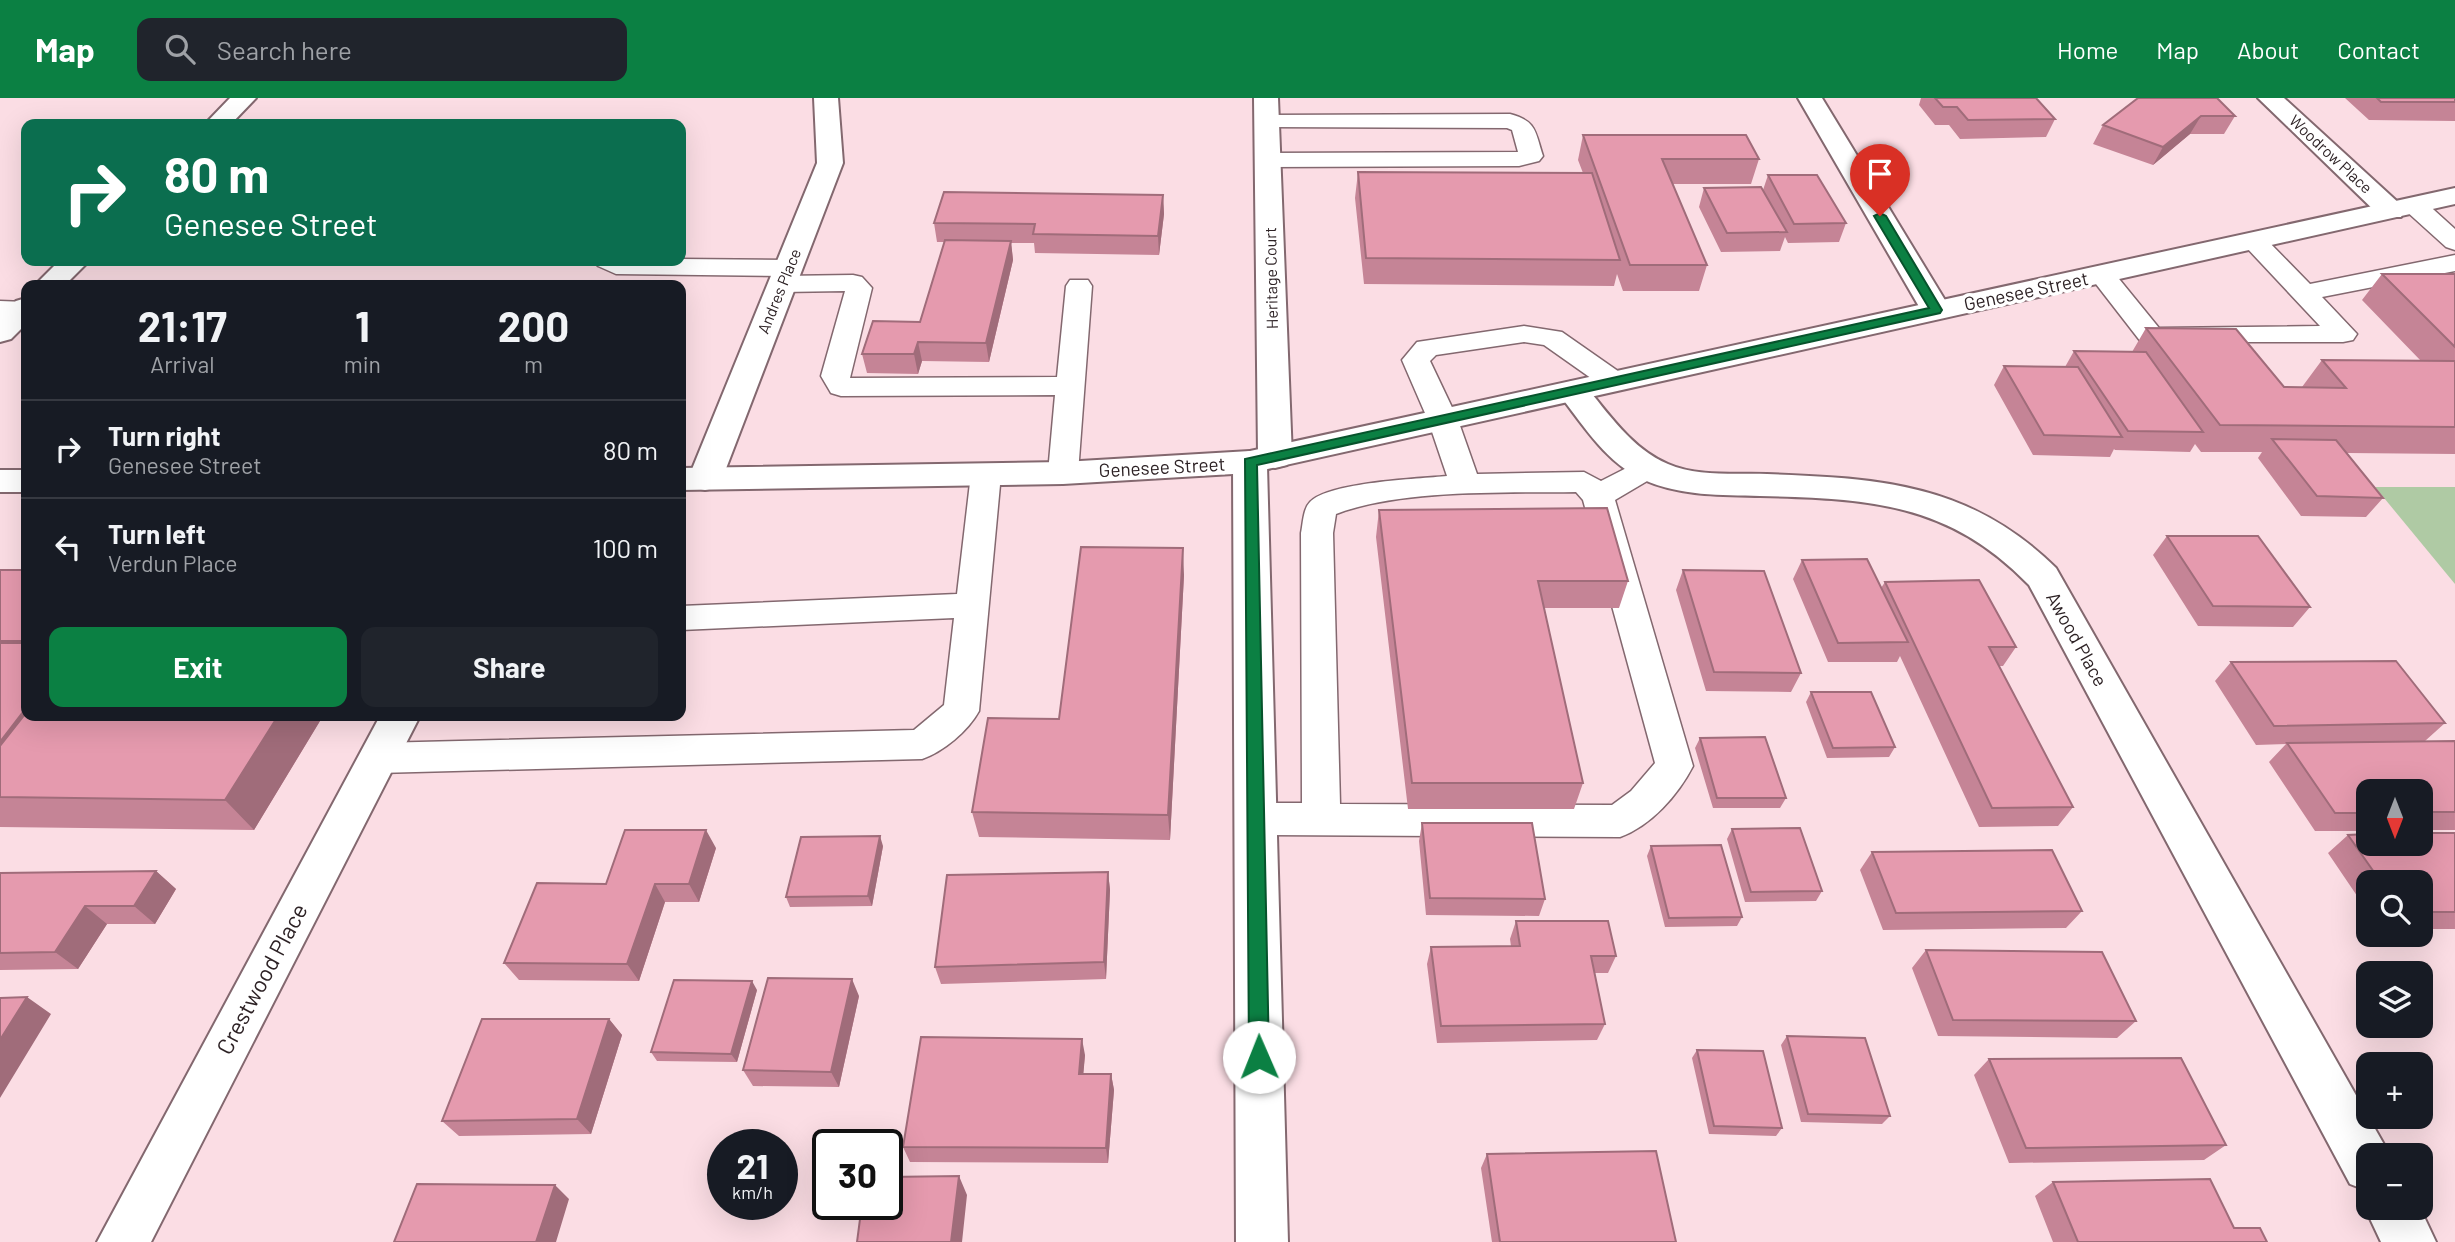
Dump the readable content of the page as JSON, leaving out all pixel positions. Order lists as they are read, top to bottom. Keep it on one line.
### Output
{"streets":{"street":["Woodrow Place","Heritage Court","Andres Place","Genesee Street","Awood Place","Crestwood Place"]},"crossings":[["Woodrow Place","Genesee Street"],["Heritage Court","Genesee Street"],["Andres Place","Genesee Street"],["Genesee Street","Awood Place"]],"north":"bottom","page":{"header":"Map","search":"Search here","nav":["Home","Map","About","Contact"],"turn":["80 m","Genesee Street"],"eta":["21:17","Arrival","1","min","200","m"],"list":[{"name":"Turn right","note":"Genesee Street","value":"80 m"},{"name":"Turn left","note":"Verdun Place","value":"100 m"}],"buttons":["Exit","Share"],"map_buttons":["+","−"],"speed":"21 km/h","limit":"30"}}
